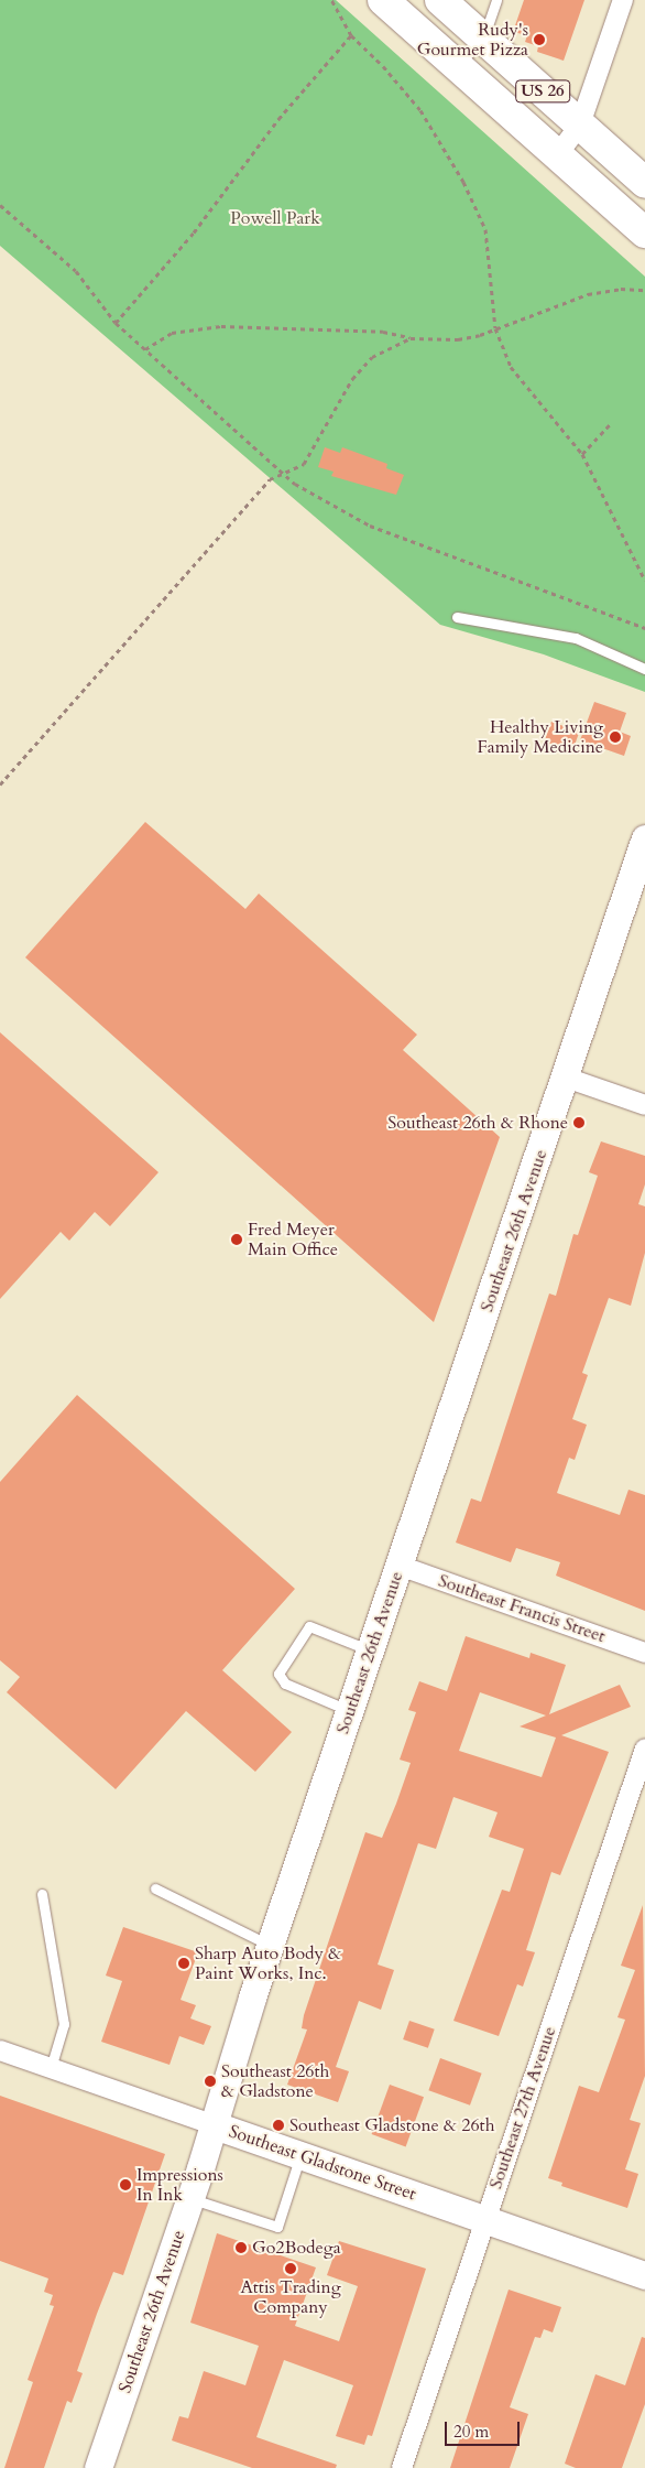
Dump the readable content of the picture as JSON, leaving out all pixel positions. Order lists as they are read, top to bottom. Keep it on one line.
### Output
{"streets":{"main road":["US 26"],"street":["Southeast 26th Avenue","Southeast Francis Street","Southeast 27th Avenue","Southeast Gladstone Street"]},"crossings":[["Southeast 26th Avenue","Southeast Francis Street"],["Southeast 26th Avenue","Southeast Gladstone Street"],["Southeast 27th Avenue","Southeast Gladstone Street"]],"parks":["Powell Park"],"places":["Rudy's Gourmet Pizza","Healthy Living Family Medicine","Southeast 26th & Rhone","Fred Meyer Main Office","Sharp Auto Body & Paint Works, Inc.","Southeast 26th & Gladstone","Southeast Gladstone & 26th","Impressions In Ink","Go2Bodega","Attis Trading Company"],"scale_bar":"20 m"}
